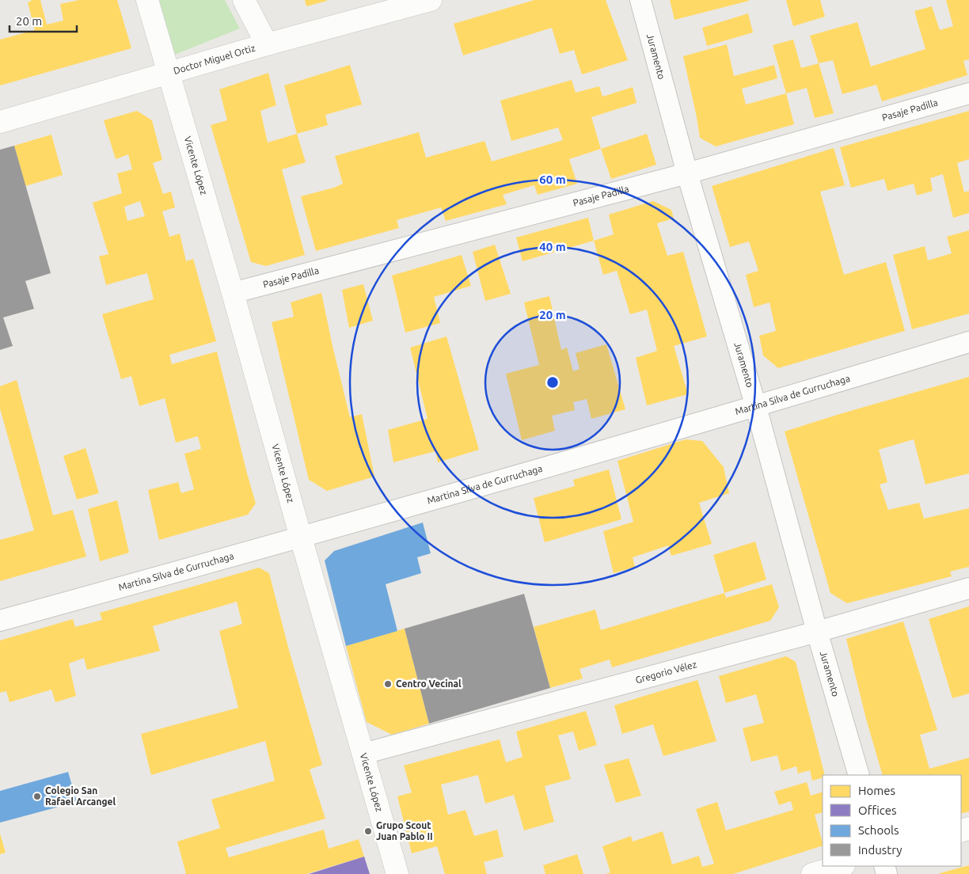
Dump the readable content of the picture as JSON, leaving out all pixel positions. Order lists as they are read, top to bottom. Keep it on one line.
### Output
{"streets":{"street":["Juramento","Doctor Miguel Ortiz","Pasaje Padilla","Vicente López","Martina Silva de Gurruchaga","Gregorio Vélez"]},"crossings":[["Juramento","Pasaje Padilla"],["Juramento","Martina Silva de Gurruchaga"],["Juramento","Gregorio Vélez"],["Doctor Miguel Ortiz","Vicente López"],["Pasaje Padilla","Vicente López"],["Vicente López","Martina Silva de Gurruchaga"],["Vicente López","Gregorio Vélez"]],"places":["Centro Vecinal","Colegio San Rafael Arcangel","Grupo Scout Juan Pablo II"],"legend":["Homes","Offices","Schools","Industry"],"scale_bar":"20 m","rings":["60 m","40 m","20 m"]}
